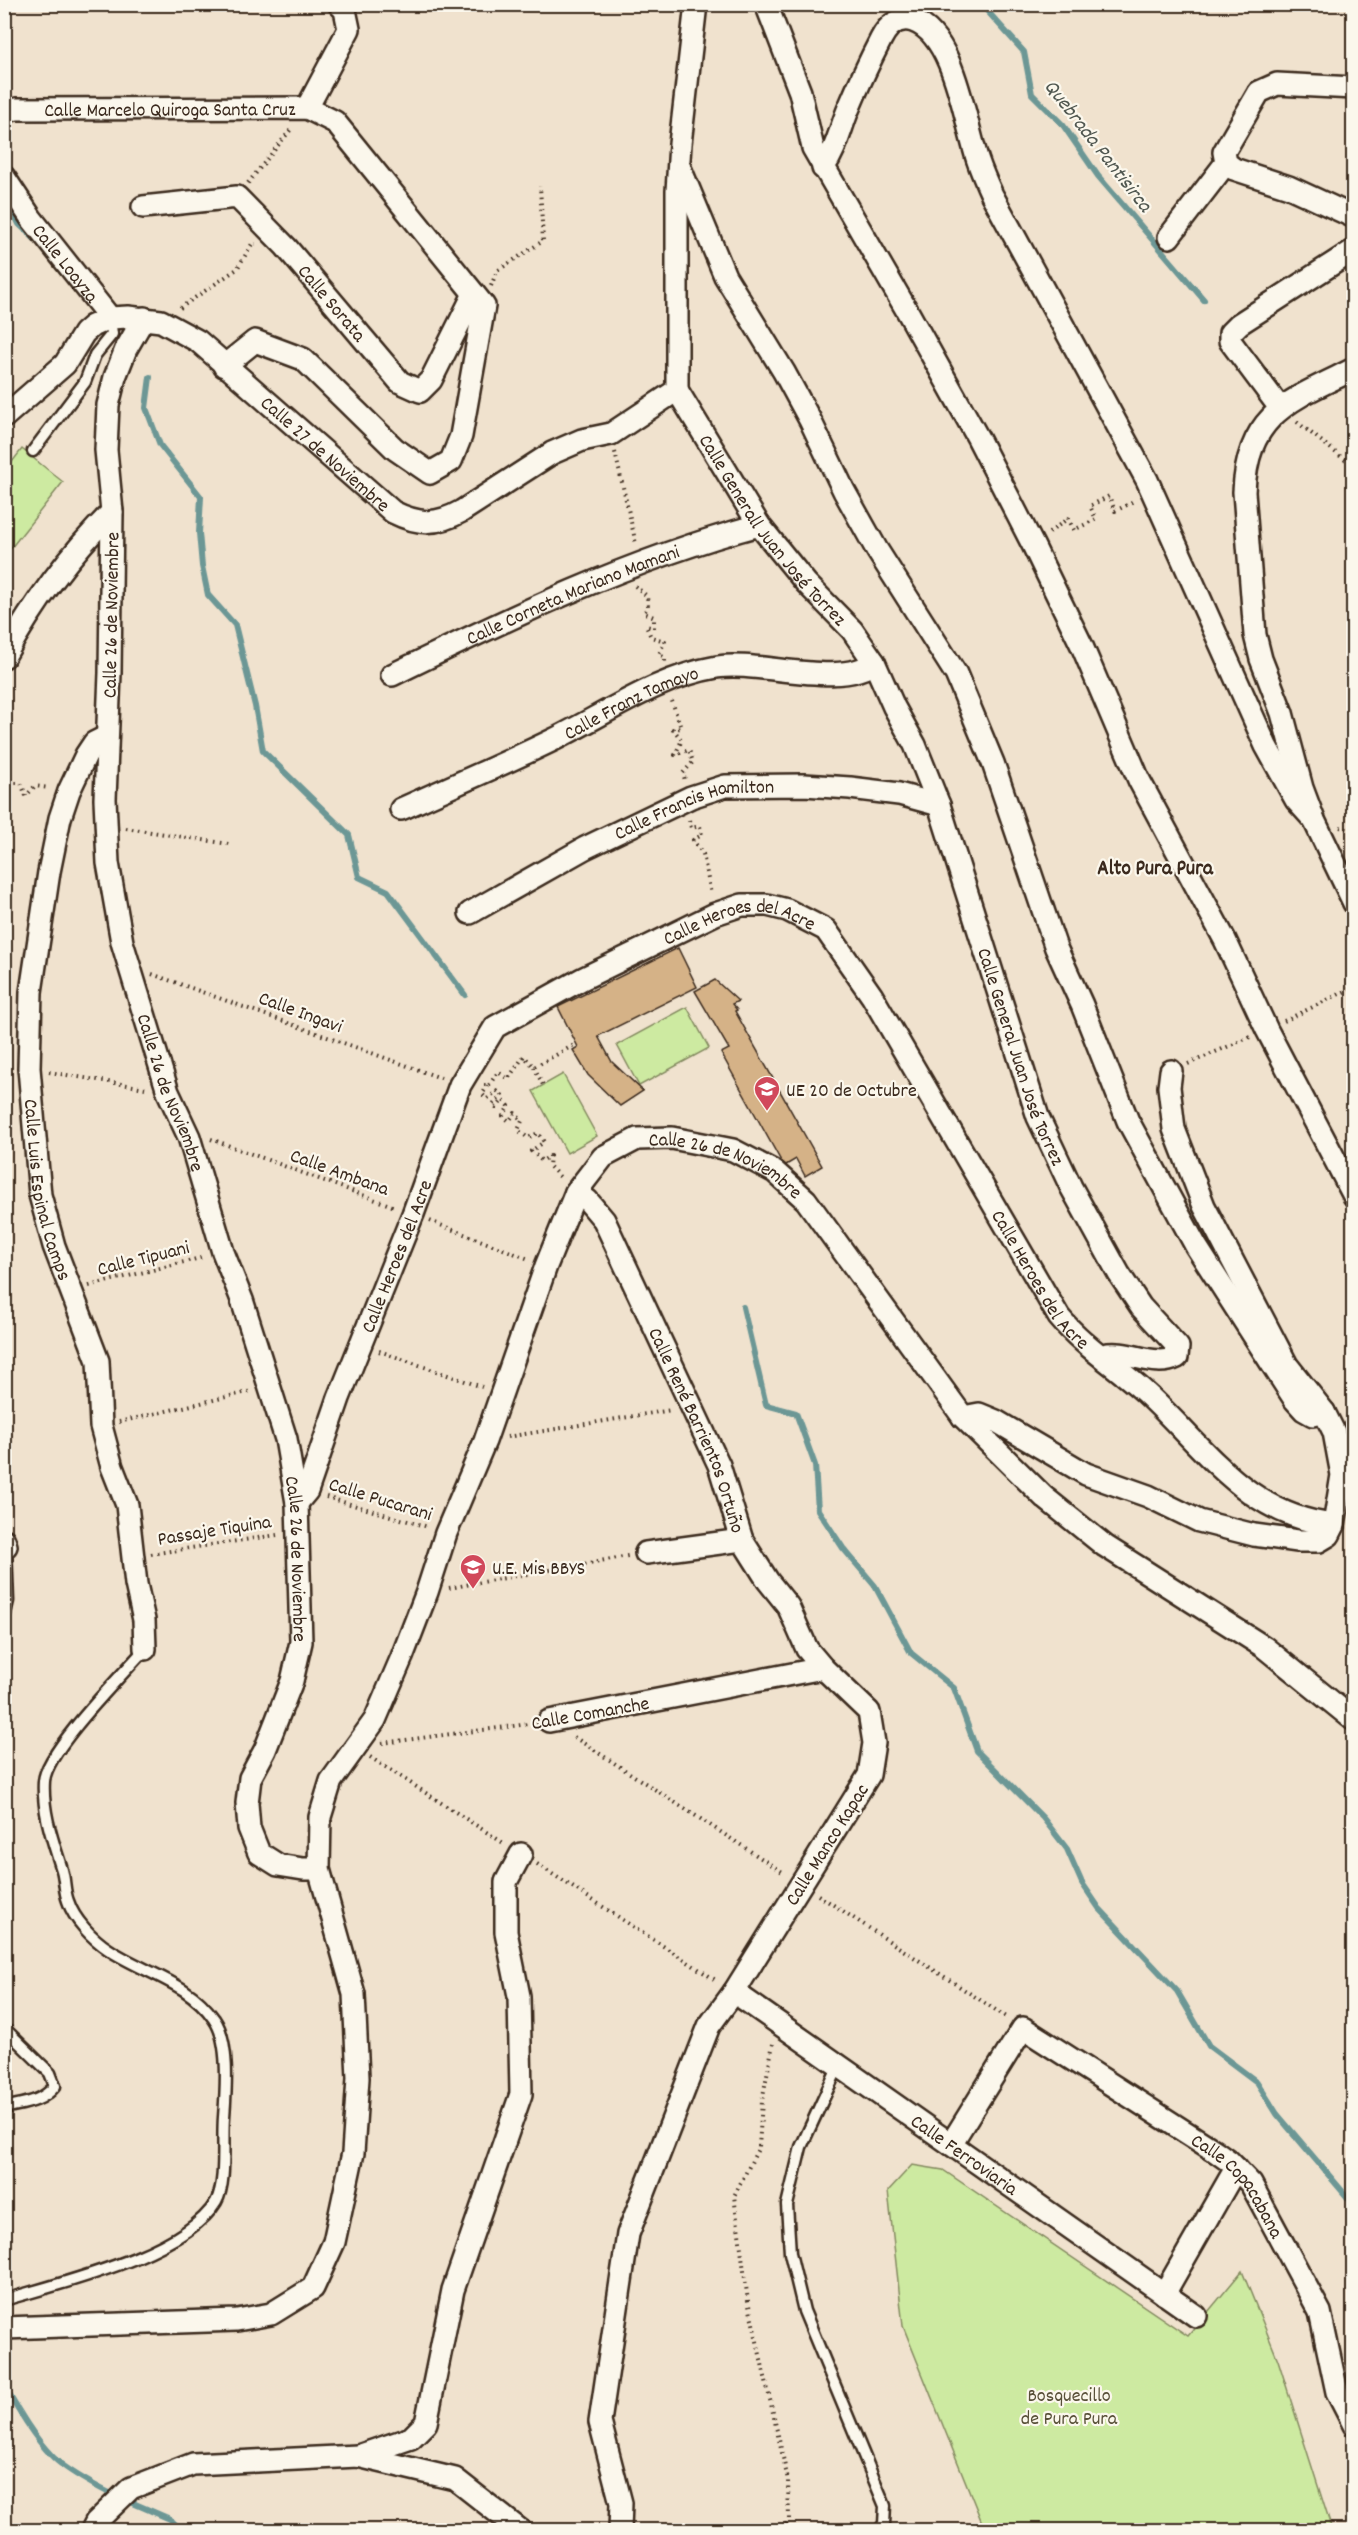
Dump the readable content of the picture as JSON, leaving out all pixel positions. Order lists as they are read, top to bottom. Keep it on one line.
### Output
{"streets":{"street":["Calle Marcelo Quiroga Santa Cruz","Calle Loayza","Calle Sorata","Calle 27 de Noviembre","Calle Generall Juan José Torrez","Calle Corneta Mariano Mamani","Calle 26 de Noviembre","Calle Franz Tamayo","Calle Francis Hamilton","Calle Heroes del Acre","Calle General Juan José Torrez","Calle Luis Espinal Camps","Calle René Barrientos Ortuño","Calle Comanche","Calle Manco Kapac","Calle Ferroviaria","Calle Copacabana"],"path":["Calle Ingavi","Calle Ambana","Calle Tipuani","Calle Pucarani","Passaje Tiquina"]},"crossings":[["Calle Marcelo Quiroga Santa Cruz","Calle Sorata"],["Calle Loayza","Calle 27 de Noviembre"],["Calle 27 de Noviembre","Calle Generall Juan José Torrez"],["Calle 27 de Noviembre","Calle 26 de Noviembre"],["Calle Generall Juan José Torrez","Calle Corneta Mariano Mamani"],["Calle Generall Juan José Torrez","Calle Franz Tamayo"],["Calle Generall Juan José Torrez","Calle General Juan José Torrez"],["Calle 26 de Noviembre","Calle Heroes del Acre"],["Calle 26 de Noviembre","Calle Ingavi"],["Calle 26 de Noviembre","Calle Ambana"],["Calle 26 de Noviembre","Calle Luis Espinal Camps"],["Calle 26 de Noviembre","Calle Tipuani"],["Calle 26 de Noviembre","Calle René Barrientos Ortuño"],["Calle 26 de Noviembre","Calle Pucarani"],["Calle 26 de Noviembre","Passaje Tiquina"],["Calle 26 de Noviembre","Calle Comanche"],["Calle Franz Tamayo","Calle General Juan José Torrez"],["Calle Francis Hamilton","Calle General Juan José Torrez"],["Calle Heroes del Acre","Calle Ingavi"],["Calle Heroes del Acre","Calle General Juan José Torrez"],["Calle Heroes del Acre","Calle Ambana"],["Calle Heroes del Acre","Calle Pucarani"],["Calle Luis Espinal Camps","Calle Tipuani"],["Calle Luis Espinal Camps","Passaje Tiquina"],["Calle René Barrientos Ortuño","Calle Comanche"],["Calle René Barrientos Ortuño","Calle Manco Kapac"],["Calle Comanche","Calle Manco Kapac"],["Calle Manco Kapac","Calle Ferroviaria"],["Calle Ferroviaria","Calle Copacabana"]],"districts":["Alto Pura Pura"],"water":["Quebrada Pantisirca"],"parks":["Bosquecillo de Pura Pura"],"places":{"school or university":["UE 20 de Octubre","U.E. Mis BBYS"]}}
